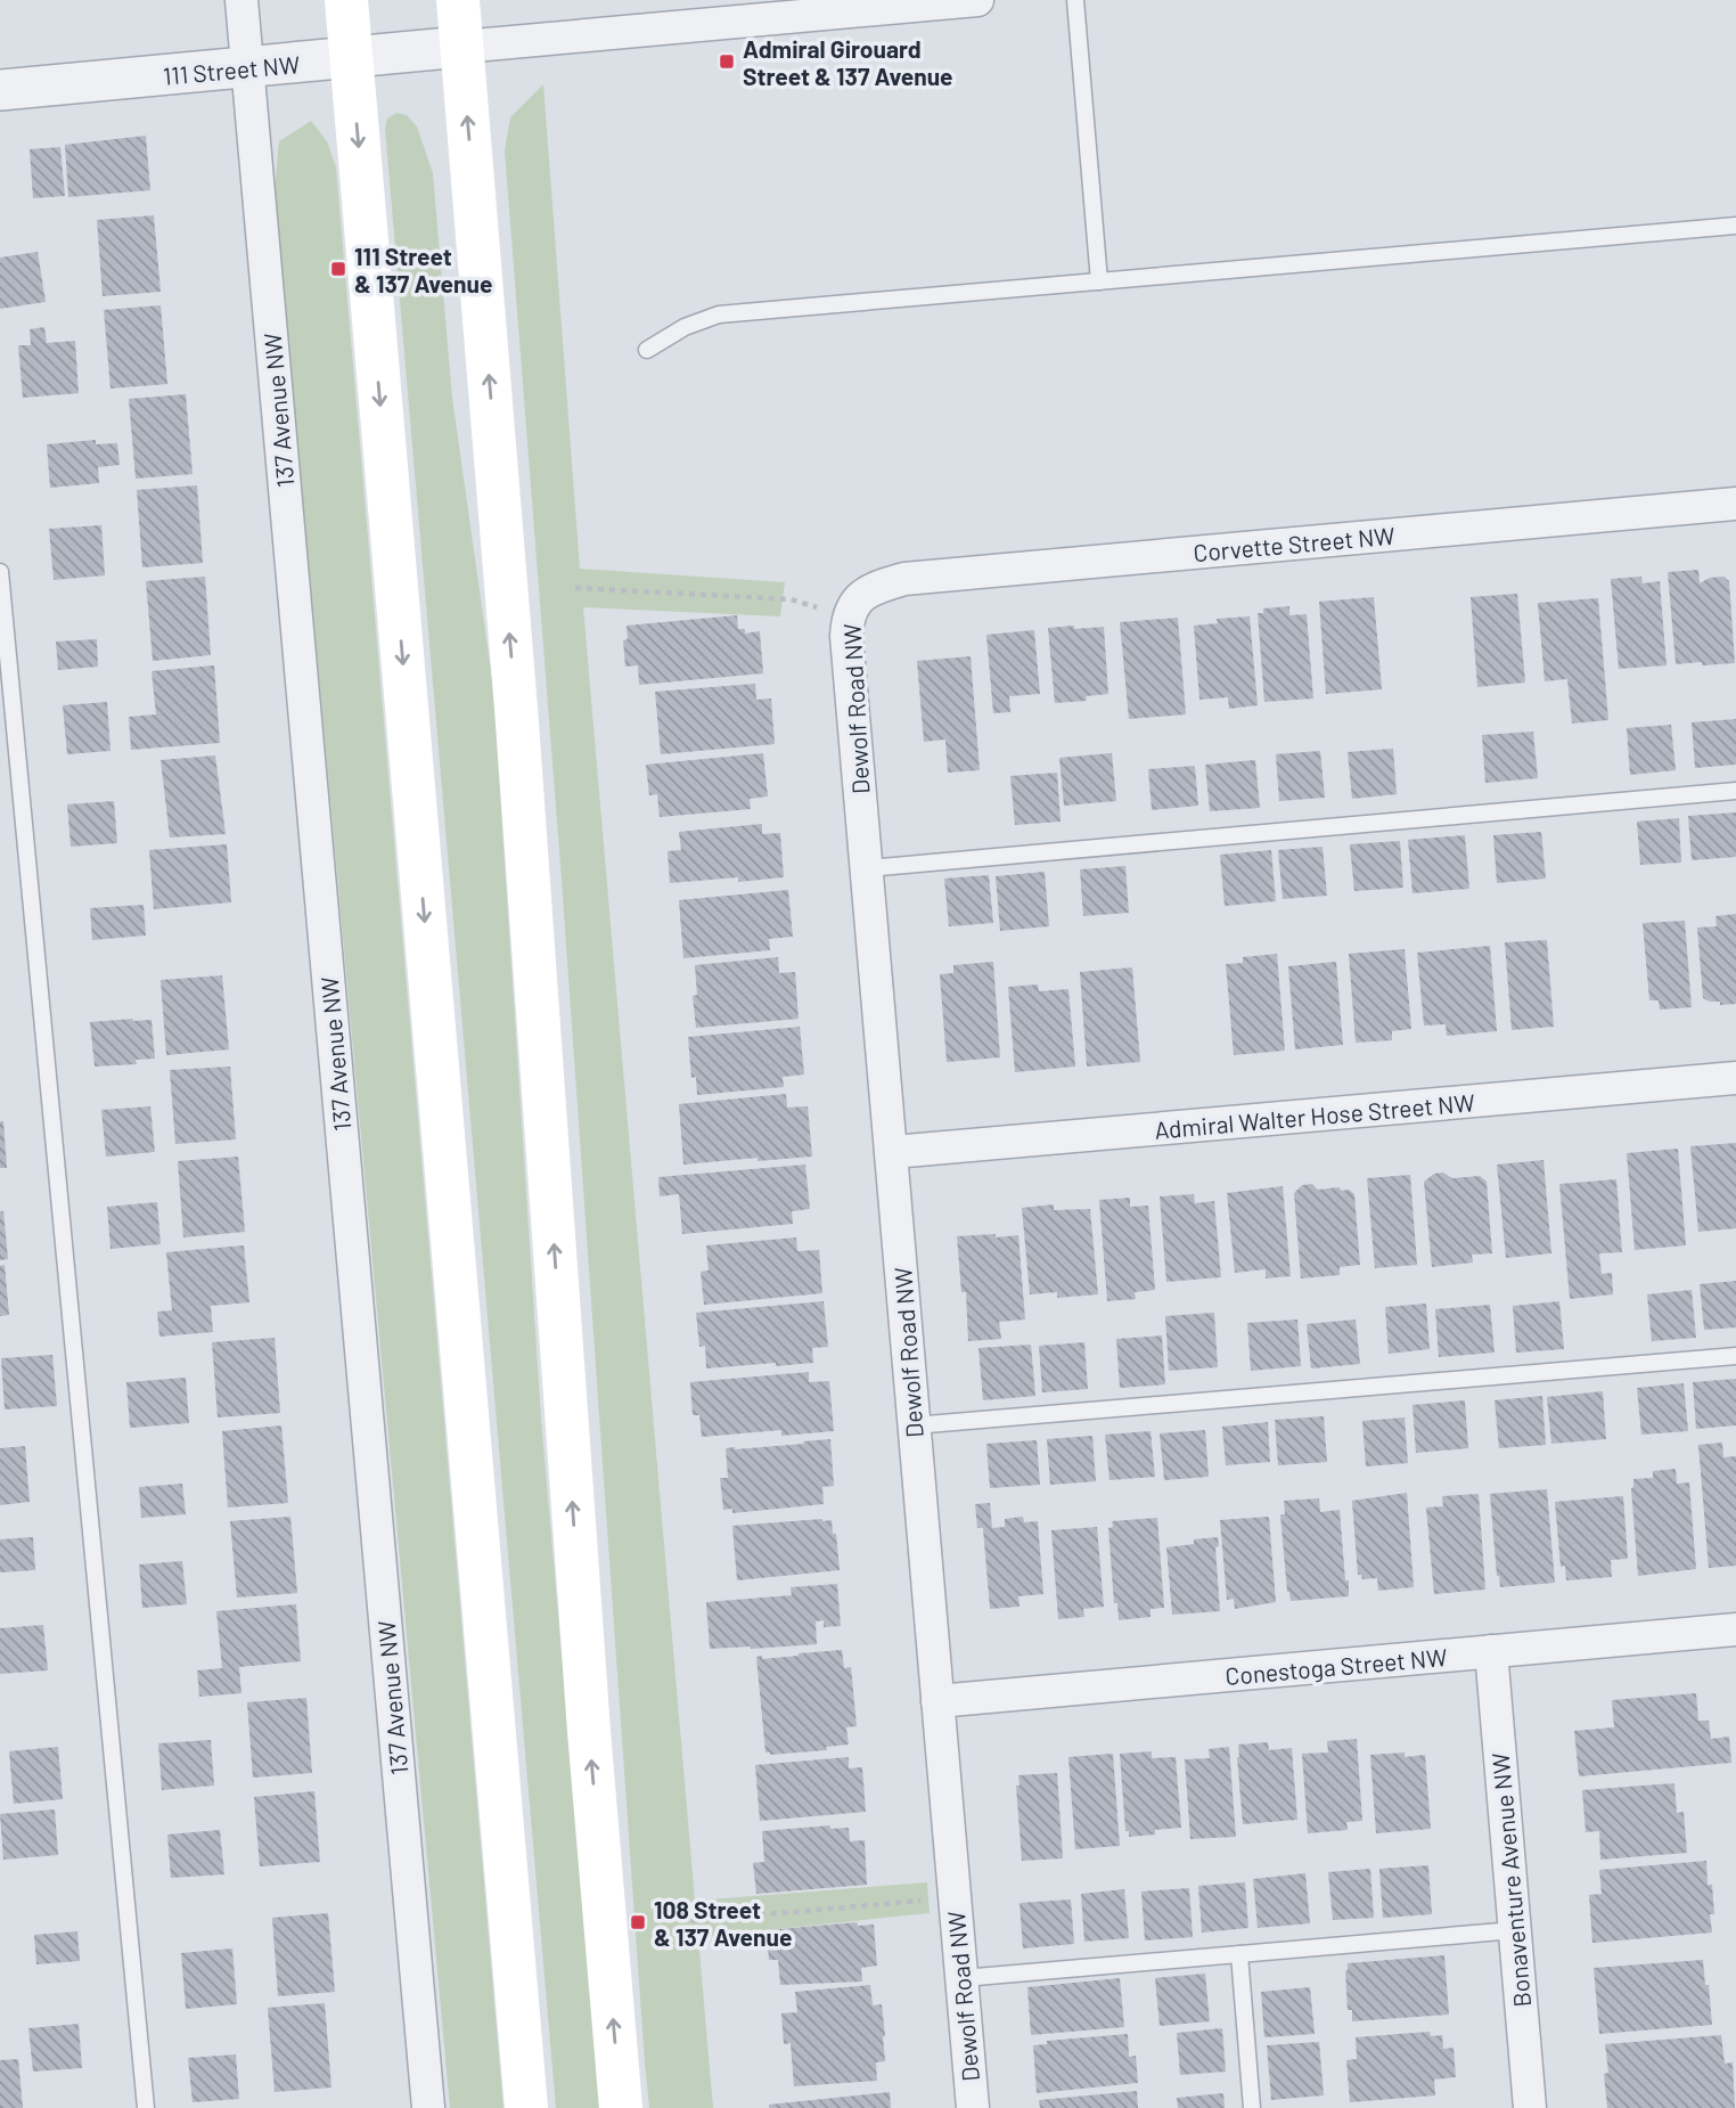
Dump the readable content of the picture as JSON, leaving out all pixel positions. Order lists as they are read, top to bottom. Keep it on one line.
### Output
{"streets":{"street":["111 Street NW","137 Avenue NW","Corvette Street NW","Dewolf Road NW","Admiral Walter Hose Street NW","Conestoga Street NW","Bonaventure Avenue NW"]},"crossings":[["111 Street NW","137 Avenue NW"],["Corvette Street NW","Dewolf Road NW"],["Dewolf Road NW","Admiral Walter Hose Street NW"],["Dewolf Road NW","Conestoga Street NW"],["Conestoga Street NW","Bonaventure Avenue NW"]],"places":{"transit":["Admiral Girouard Street & 137 Avenue","111 Street & 137 Avenue","108 Street & 137 Avenue"]}}
